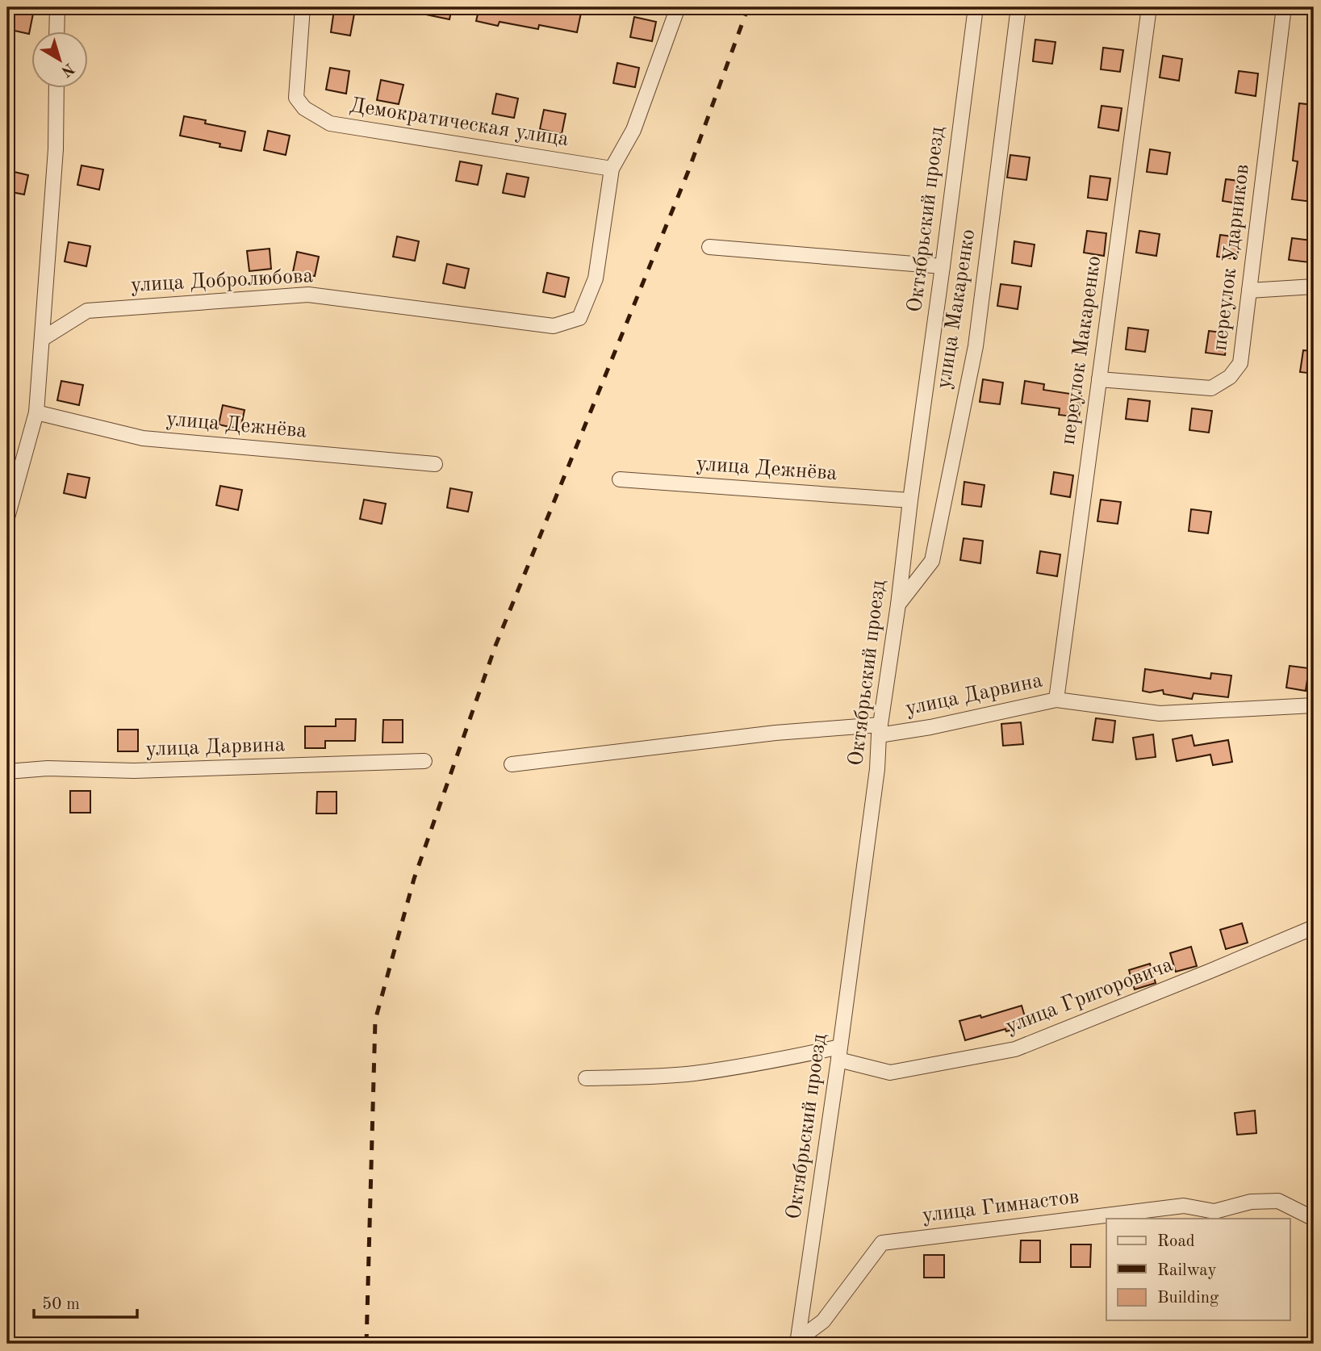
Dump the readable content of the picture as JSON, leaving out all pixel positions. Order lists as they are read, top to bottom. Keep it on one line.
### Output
{"streets":{"street":["Демократическая улица","Октябрьский проезд","переулок Ударников","улица Добролюбова","улица Макаренко","переулок Макаренко","улица Дежнёва","улица Дарвина","улица Григоровича","улица Гимнастов"]},"crossings":[["Демократическая улица","улица Добролюбова"],["Октябрьский проезд","улица Макаренко"],["Октябрьский проезд","улица Дежнёва"],["Октябрьский проезд","улица Дарвина"],["Октябрьский проезд","улица Григоровича"],["Октябрьский проезд","улица Гимнастов"],["переулок Ударников","переулок Макаренко"],["переулок Макаренко","улица Дарвина"]],"legend":["Road","Railway","Building"],"scale_bar":"50 m","north":"bottom right"}
